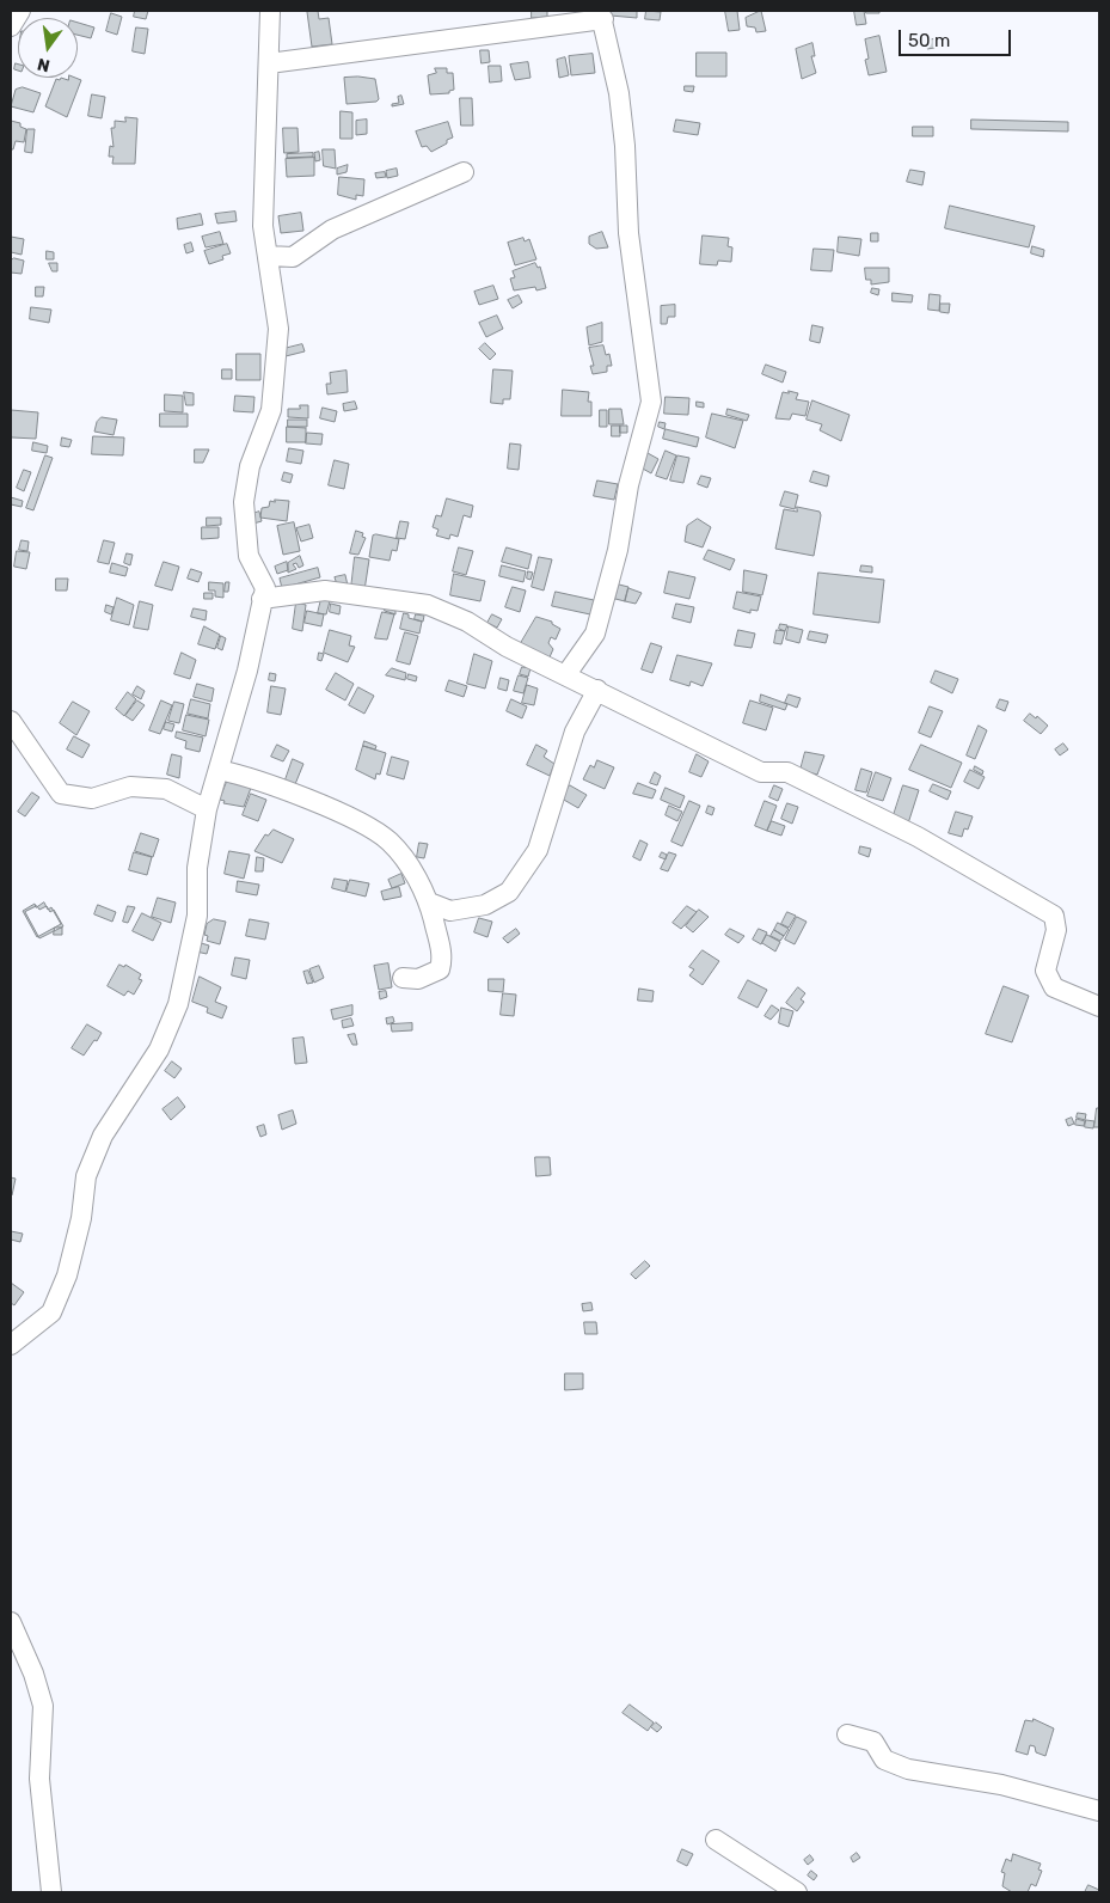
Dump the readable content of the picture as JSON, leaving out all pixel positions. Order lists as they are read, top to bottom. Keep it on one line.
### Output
{"scale_bar":"50 m","north":"bottom"}
